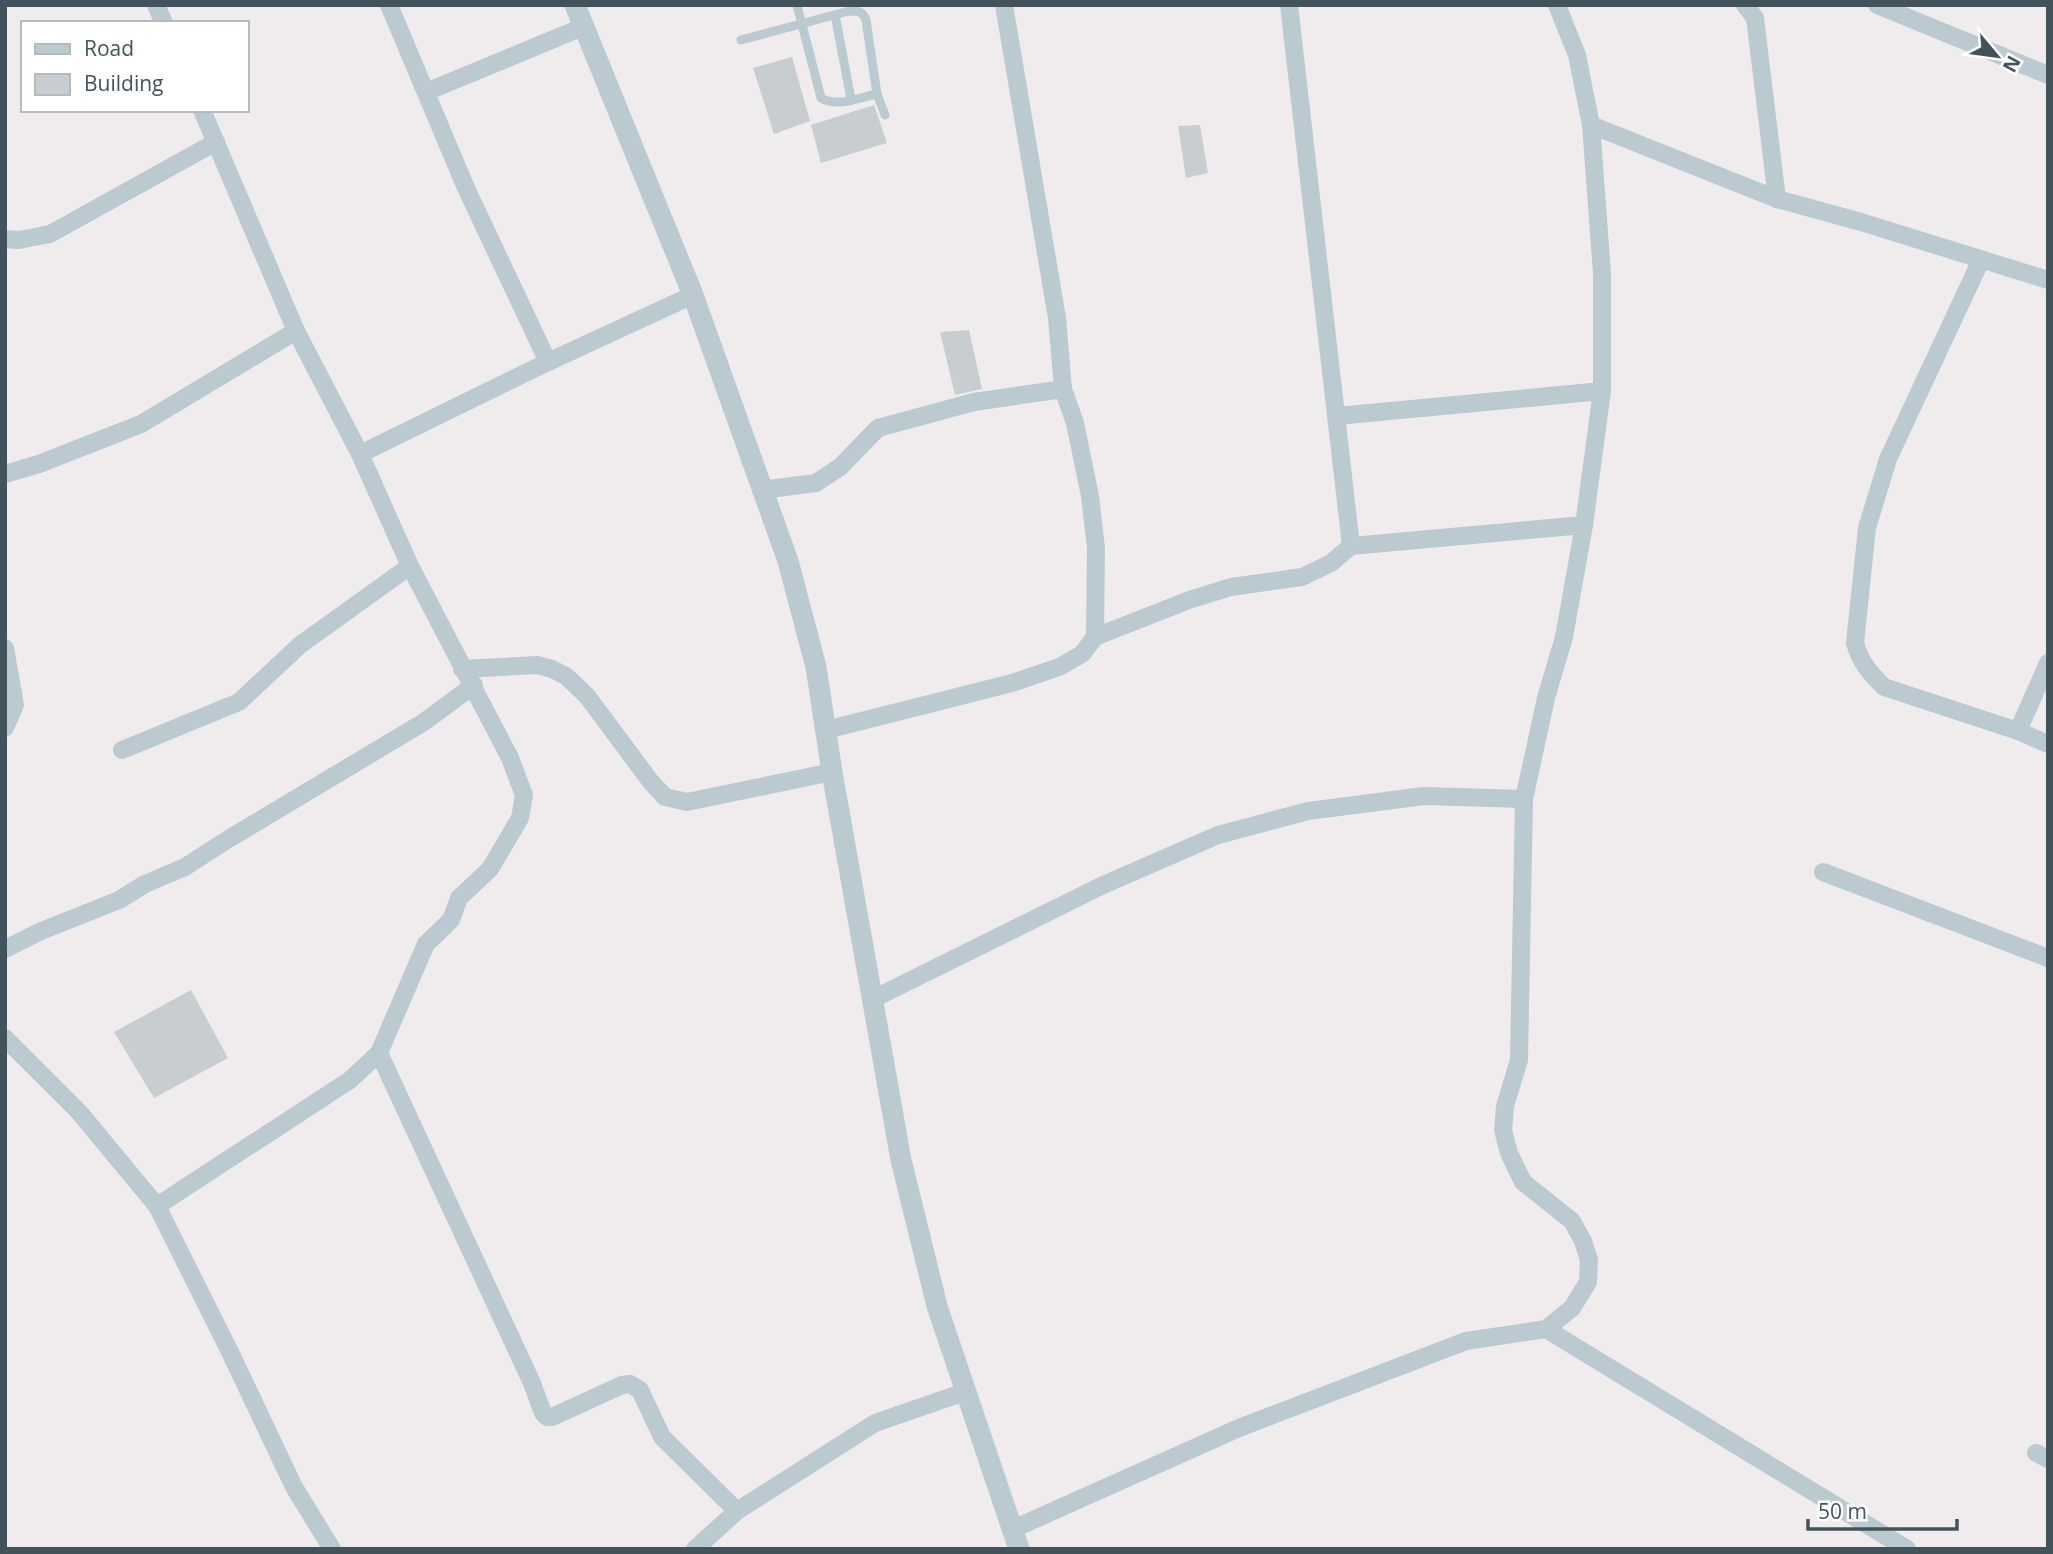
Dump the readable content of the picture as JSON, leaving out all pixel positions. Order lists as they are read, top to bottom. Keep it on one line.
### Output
{"legend":["Road","Building"],"scale_bar":"50 m","north":"bottom right"}
